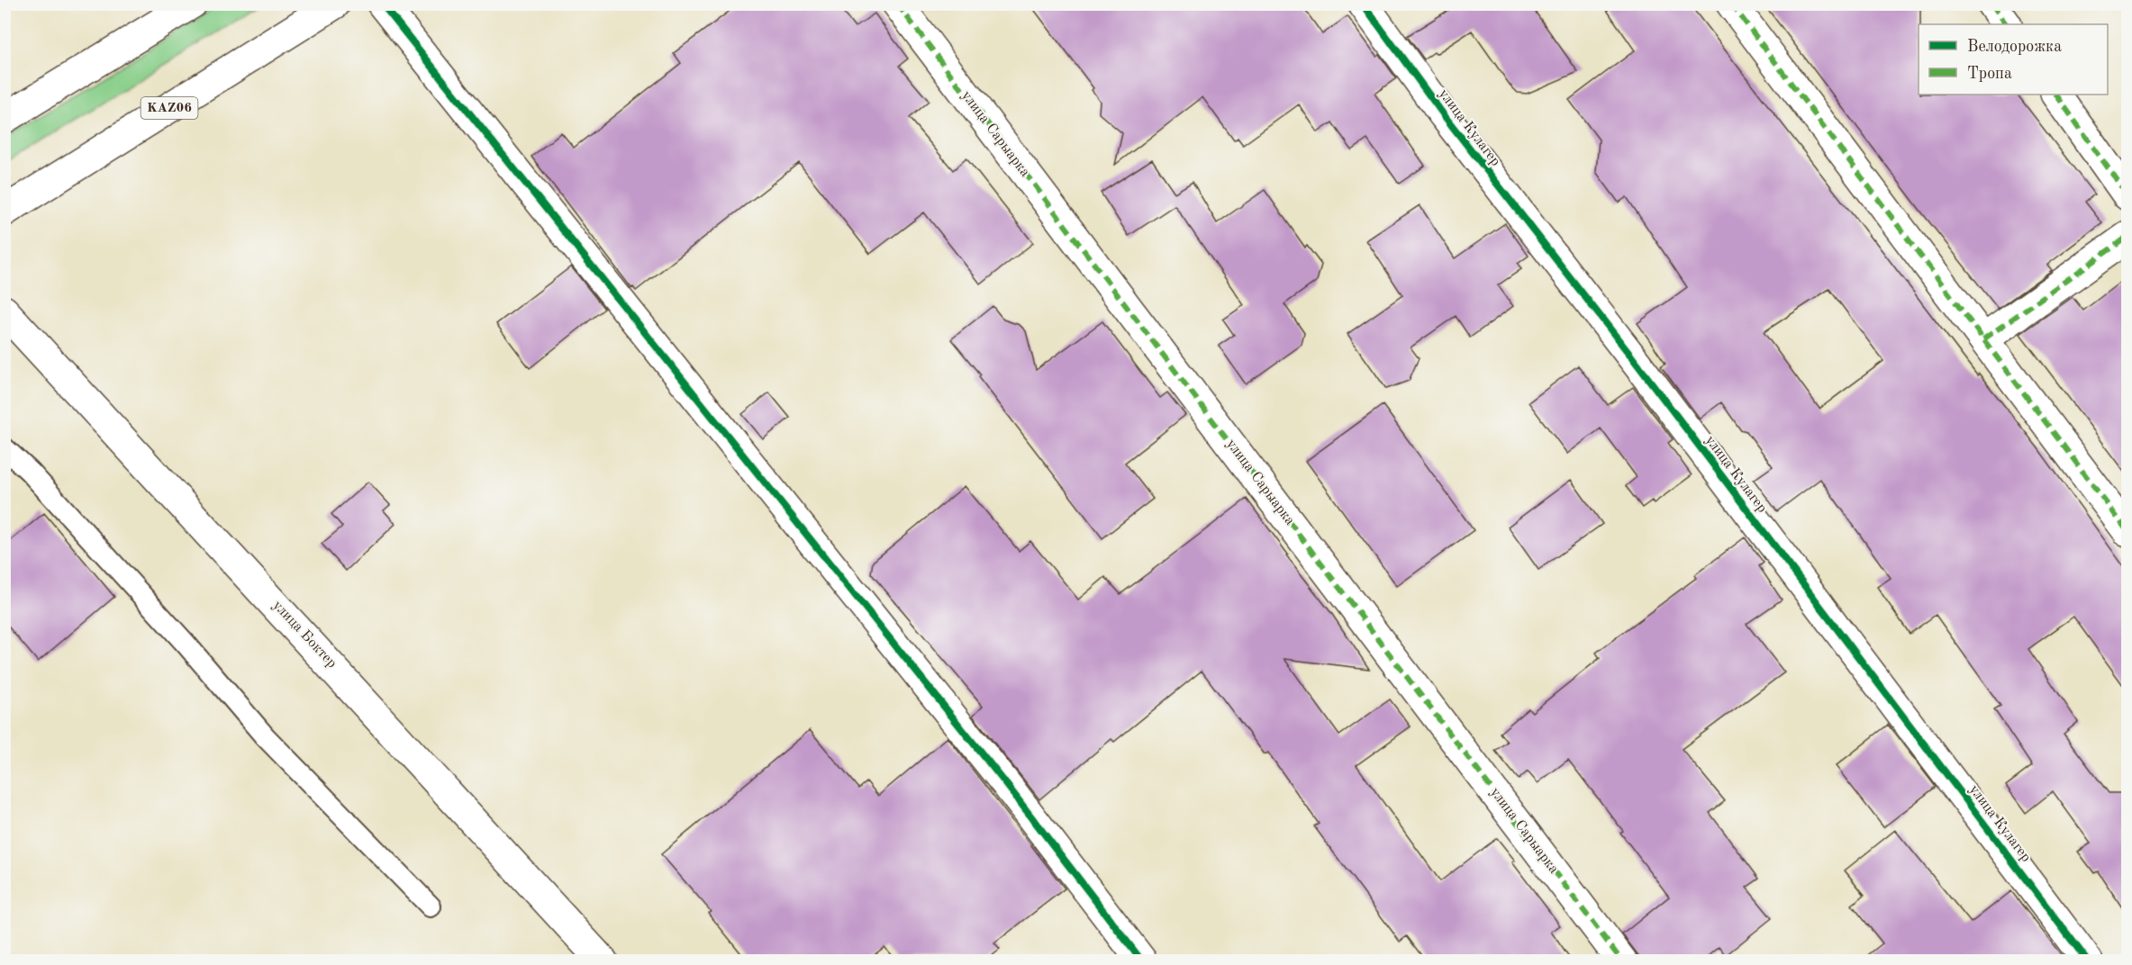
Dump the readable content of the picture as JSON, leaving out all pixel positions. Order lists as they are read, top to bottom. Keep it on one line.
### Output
{"streets":{"main road":["KАZ06","улица Кулагер","улица Сарыарка","улица Боктер"]},"legend":["Велодорожка","Тропа"]}
